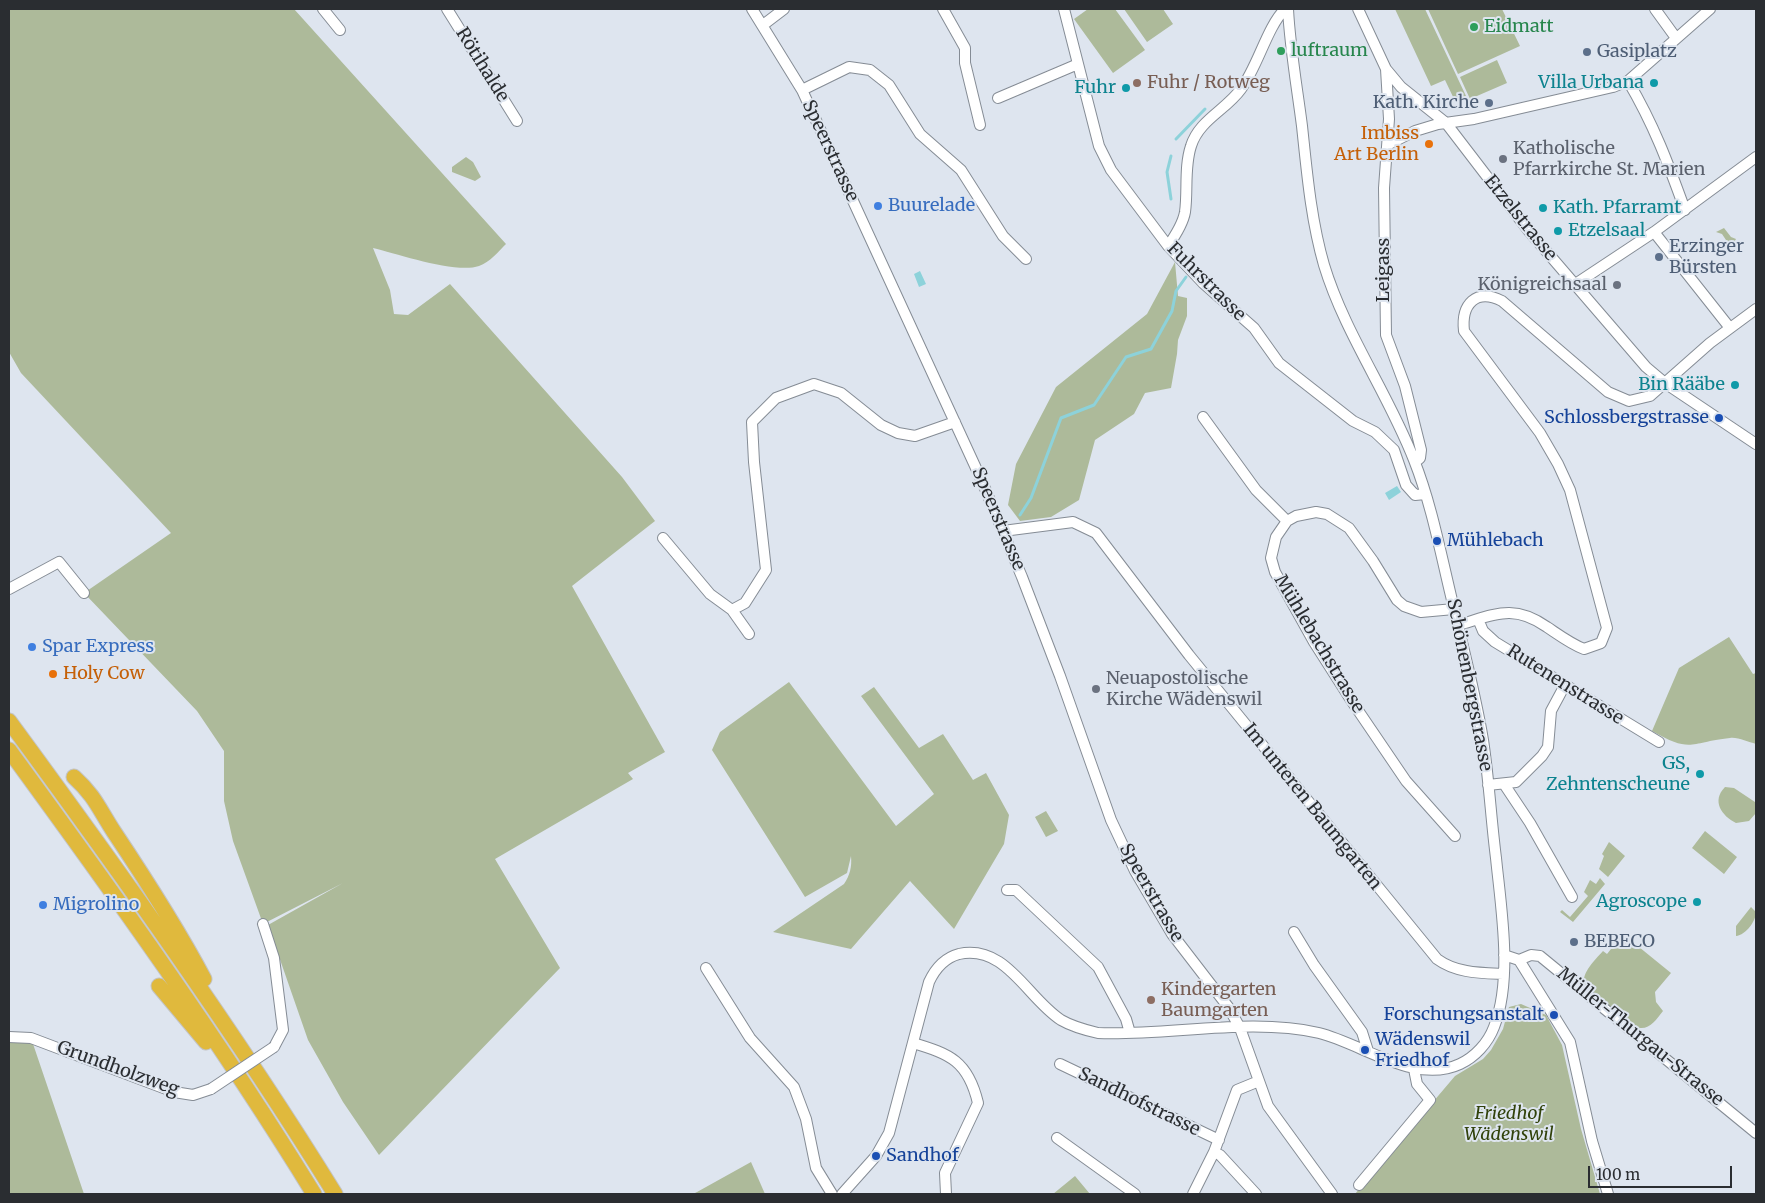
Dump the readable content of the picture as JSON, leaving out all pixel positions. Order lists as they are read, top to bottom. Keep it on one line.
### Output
{"streets":{"street":["Rötihalde","Speerstrasse","Etzelstrasse","Leigass","Fuhrstrasse","Mühlebachstrasse","Schönenbergstrasse","Rutenenstrasse","Im unteren Baumgarten","Müller-Thurgau-Strasse","Grundholzweg","Sandhofstrasse"]},"crossings":[["Speerstrasse","Schönenbergstrasse"],["Speerstrasse","Im unteren Baumgarten"],["Etzelstrasse","Leigass"],["Leigass","Schönenbergstrasse"],["Fuhrstrasse","Schönenbergstrasse"],["Schönenbergstrasse","Im unteren Baumgarten"]],"parks":["Friedhof Wädenswil"],"places":["Eidmatt","luftraum","Gasiplatz","Fuhr / Rotweg","Villa Urbana","Fuhr","Kath. Kirche","Imbiss Art Berlin","Katholische Pfarrkirche St. Marien","Buurelade","Kath. Pfarramt","Etzelsaal","Erzinger Bürsten","Königreichsaal","Bin Rääbe","Schlossbergstrasse","Mühlebach","Spar Express","Holy Cow","Neuapostolische Kirche Wädenswil","GS, Zehntenscheune","Agroscope","Migrolino","BEBECO","Kindergarten Baumgarten","Forschungsanstalt","Wädenswil Friedhof","Sandhof"],"scale_bar":"100 m"}
